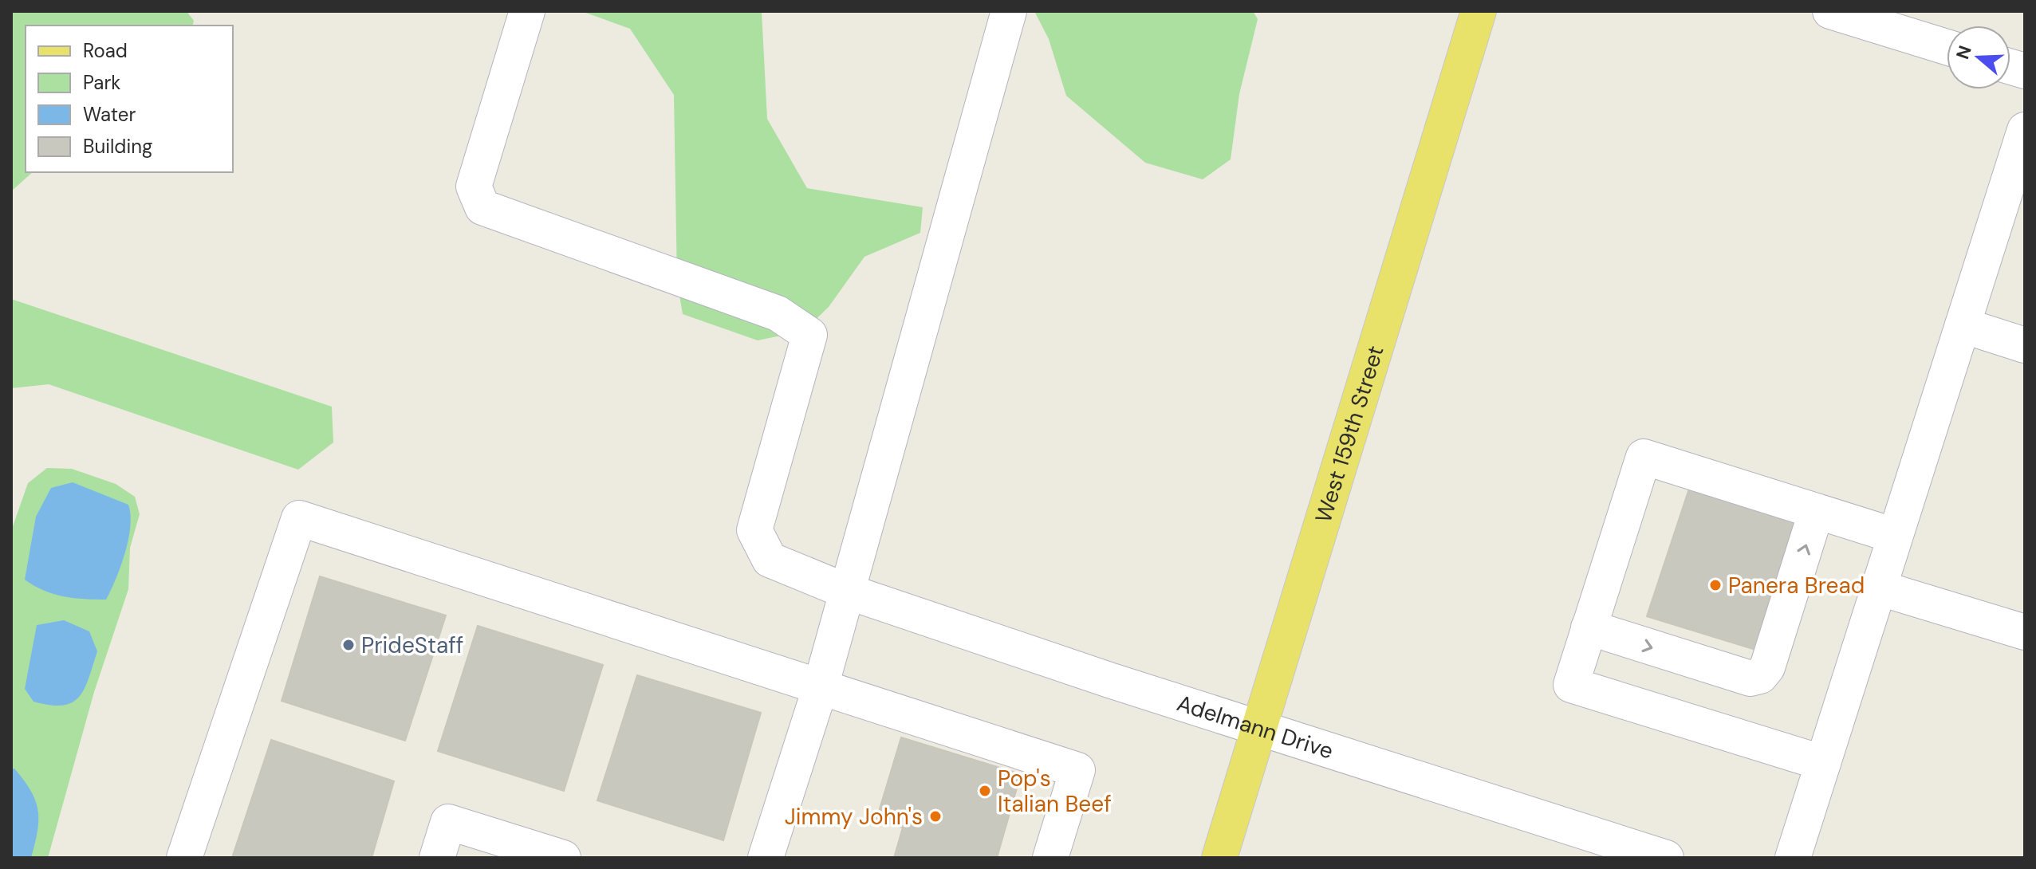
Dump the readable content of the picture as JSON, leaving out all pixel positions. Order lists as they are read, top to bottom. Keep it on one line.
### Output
{"streets":{"main road":["West 159th Street"],"street":["Adelmann Drive"]},"crossings":[["West 159th Street","Adelmann Drive"]],"places":["Panera Bread","PrideStaff","Pop's Italian Beef","Jimmy John's"],"legend":["Road","Park","Water","Building"],"north":"left"}
